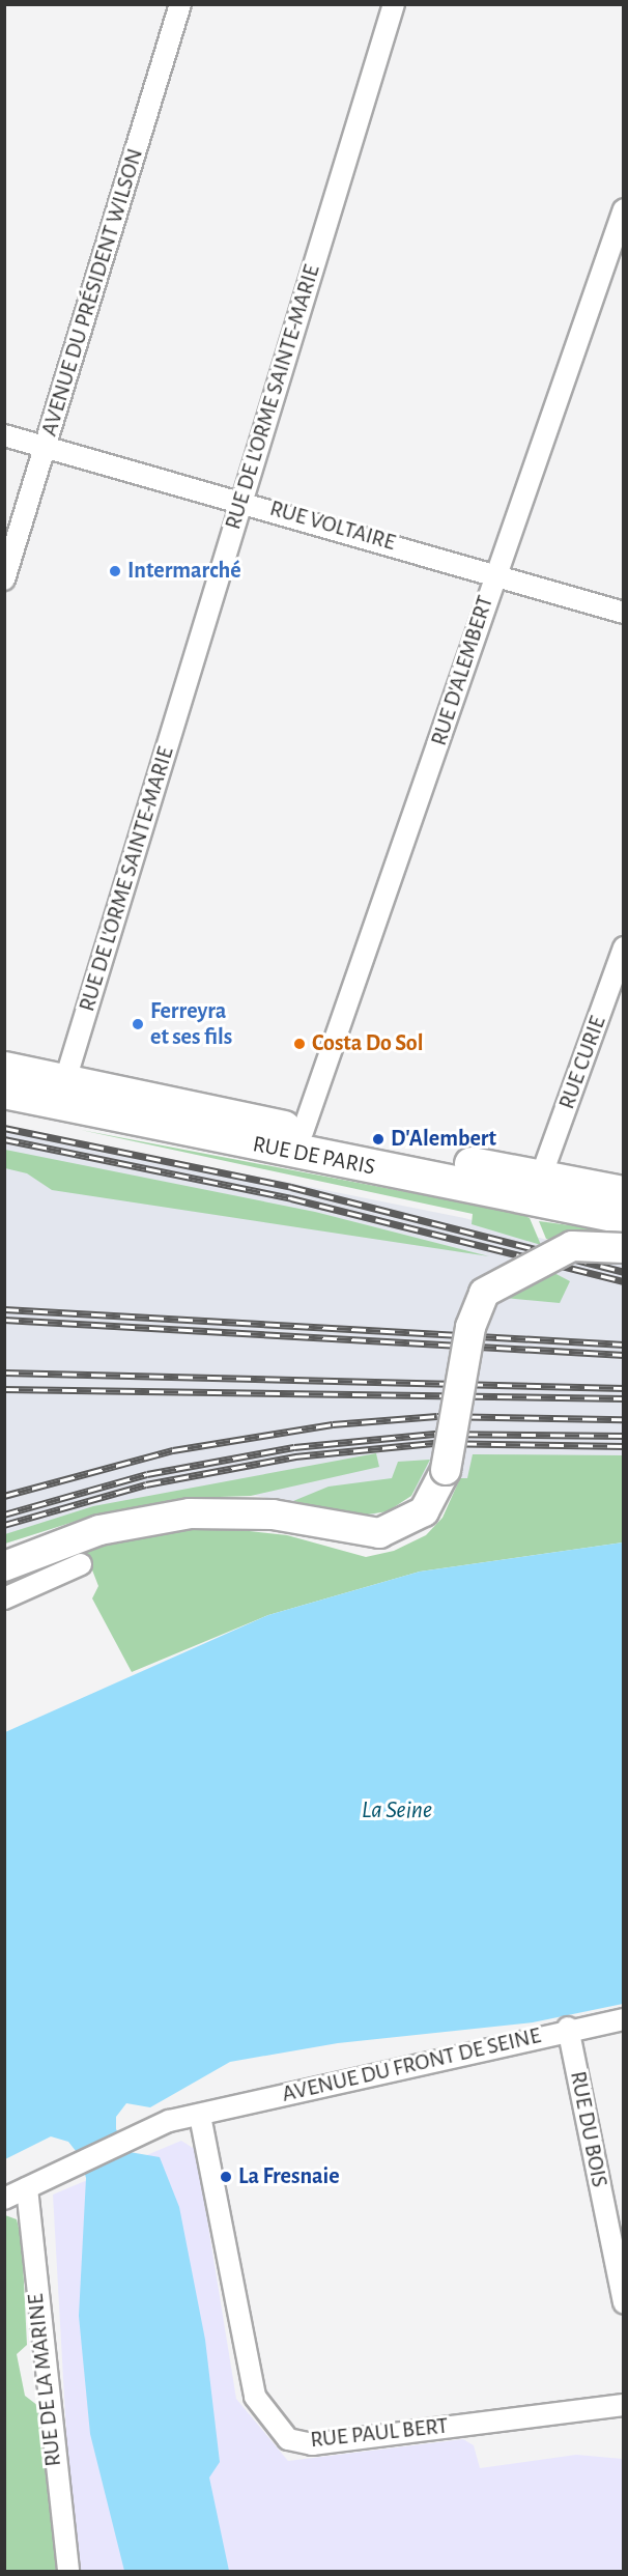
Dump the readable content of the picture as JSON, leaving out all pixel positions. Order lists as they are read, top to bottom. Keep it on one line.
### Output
{"streets":{"main road":["RUE DE PARIS"],"street":["AVENUE DU PRÉSIDENT WILSON","RUE DE L'ORME SAINTE-MARIE","RUE VOLTAIRE","RUE D'ALEMBERT","RUE CURIE","AVENUE DU FRONT DE SEINE","RUE DU BOIS","RUE DE LA MARINE","RUE PAUL BERT"]},"crossings":[["AVENUE DU PRÉSIDENT WILSON","RUE VOLTAIRE"],["RUE DE L'ORME SAINTE-MARIE","RUE VOLTAIRE"],["RUE DE L'ORME SAINTE-MARIE","RUE DE PARIS"],["RUE VOLTAIRE","RUE D'ALEMBERT"],["RUE D'ALEMBERT","RUE DE PARIS"],["RUE CURIE","RUE DE PARIS"],["AVENUE DU FRONT DE SEINE","RUE DU BOIS"],["AVENUE DU FRONT DE SEINE","RUE DE LA MARINE"],["AVENUE DU FRONT DE SEINE","RUE PAUL BERT"]],"water":["La Seine"],"places":["Intermarché","Ferreyra et ses fils","Costa Do Sol","D'Alembert","La Fresnaie"]}
